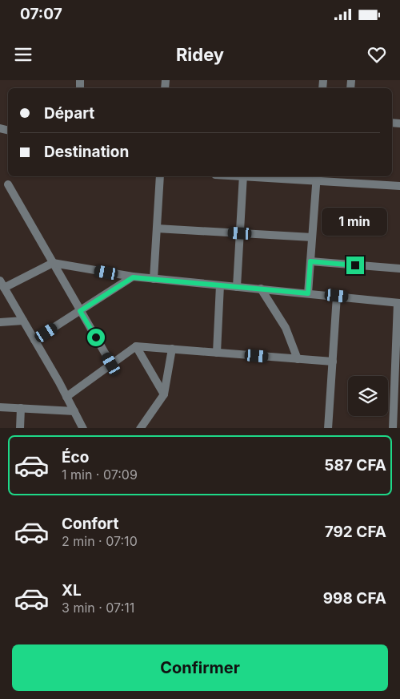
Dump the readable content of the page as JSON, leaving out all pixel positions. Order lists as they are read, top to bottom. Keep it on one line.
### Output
{"page":{"status":"07:07","header":"Ridey","banner":["Départ","Destination"],"bubble":"1 min","list":[{"name":"Éco","note":"1 min · 07:09","value":"587 CFA"},{"name":"Confort","note":"2 min · 07:10","value":"792 CFA"},{"name":"XL","note":"3 min · 07:11","value":"998 CFA"}],"buttons":"Confirmer"}}
